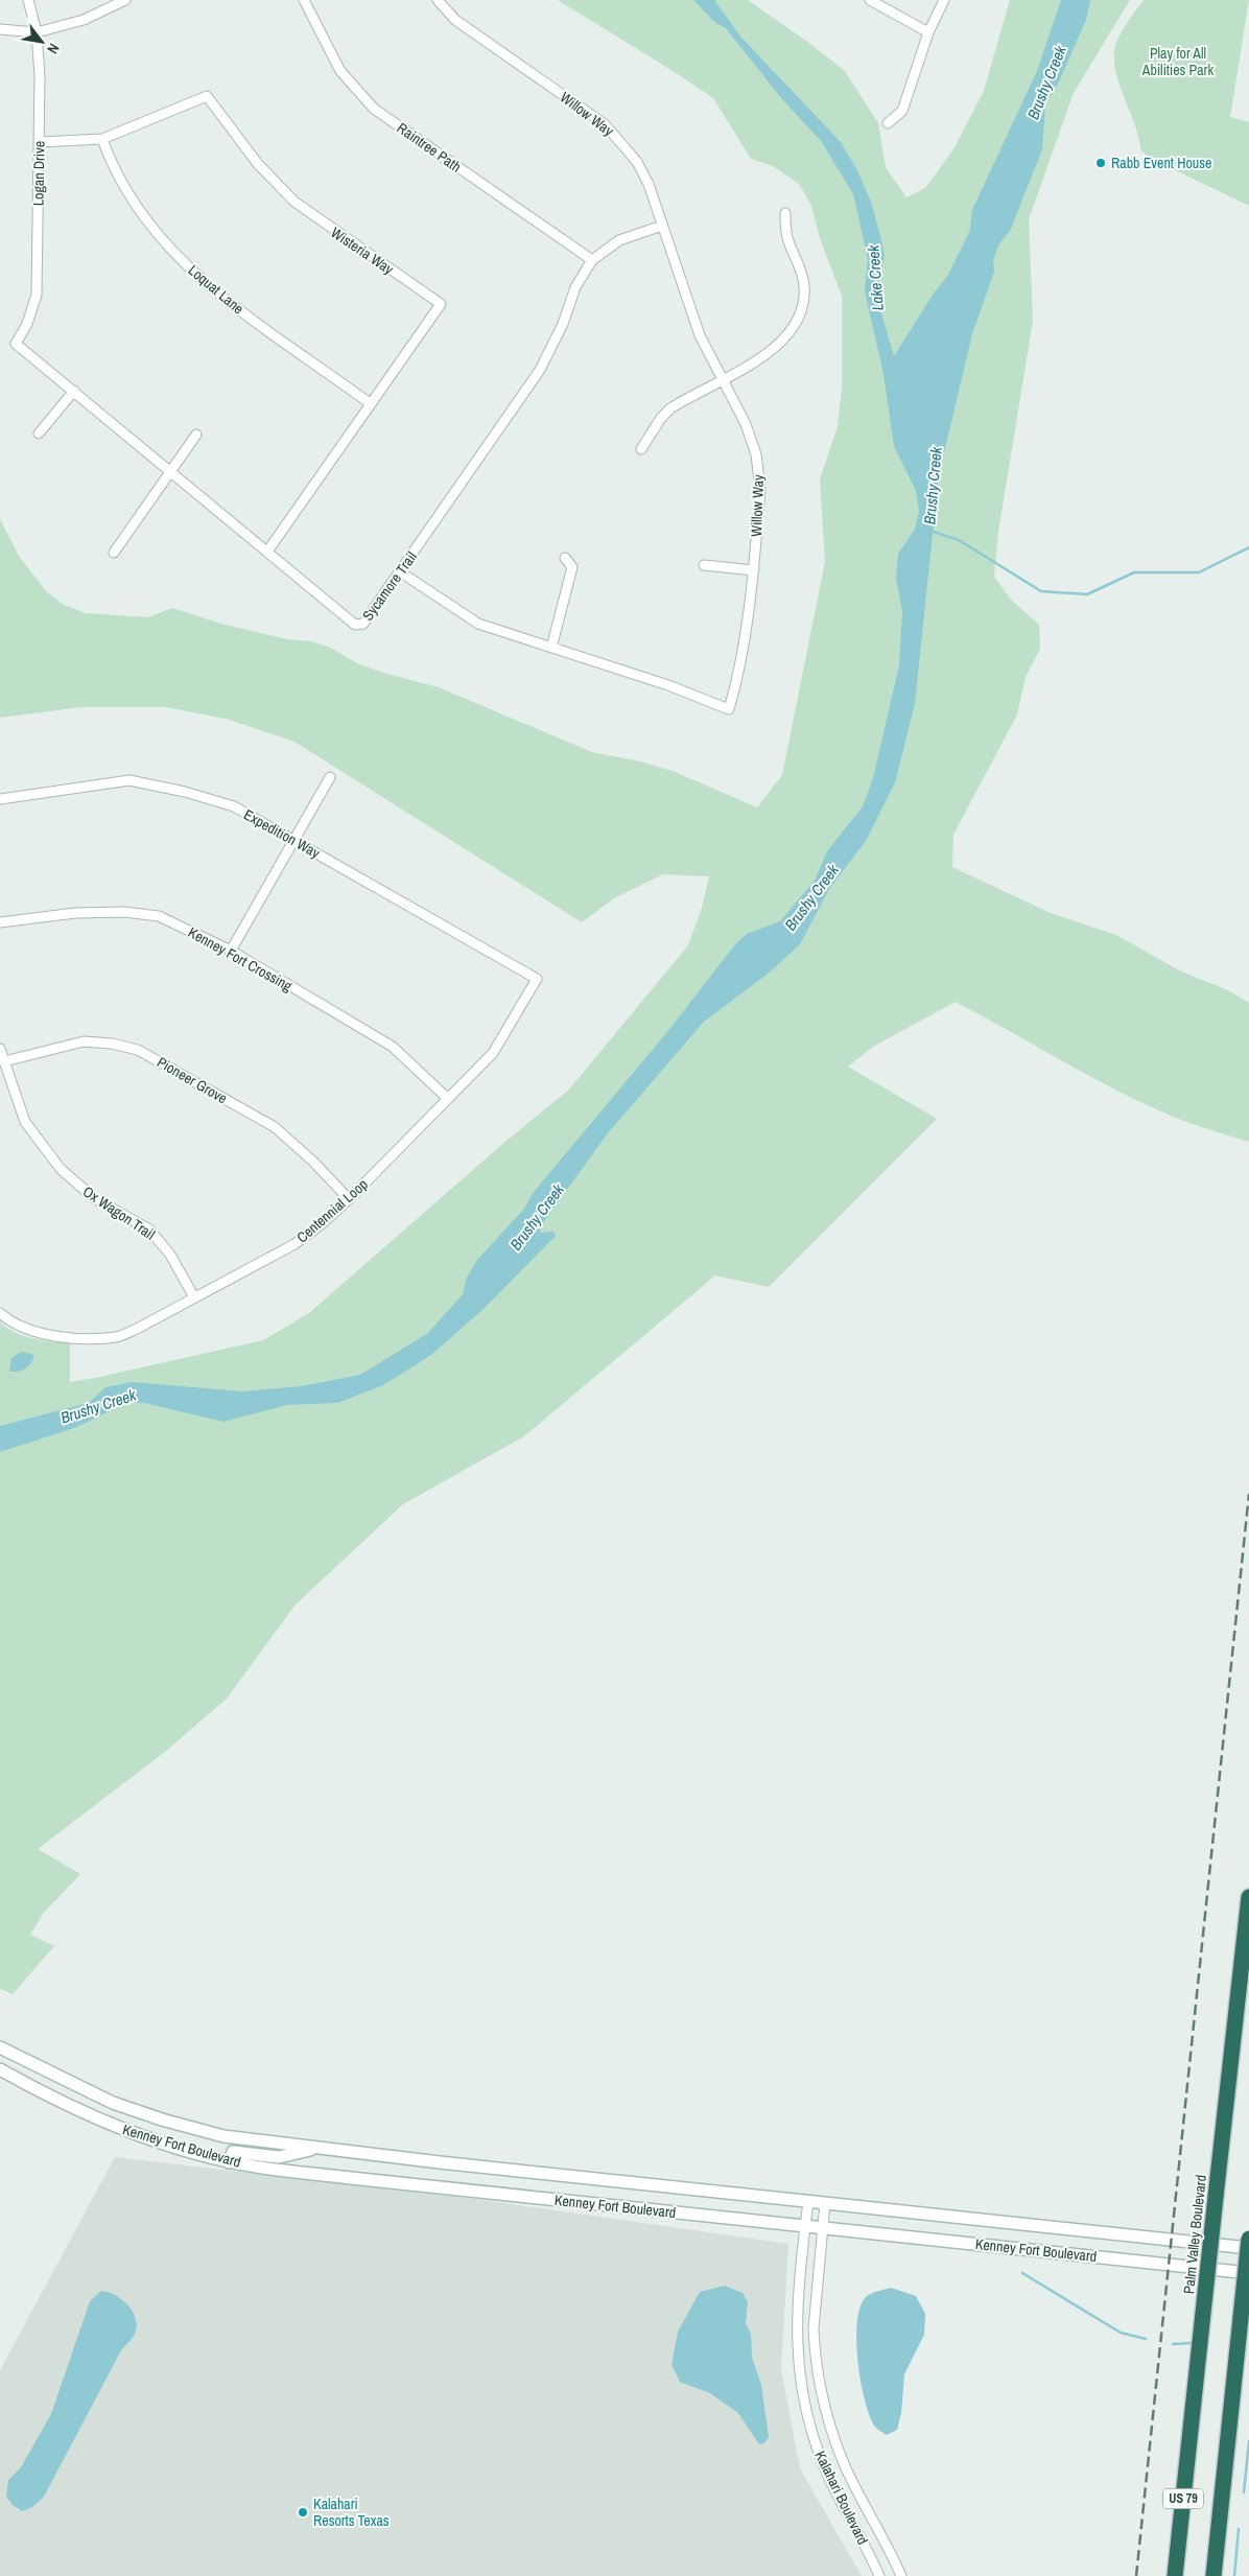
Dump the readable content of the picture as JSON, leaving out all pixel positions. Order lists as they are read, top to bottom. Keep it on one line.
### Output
{"streets":{"highway":["Palm Valley Boulevard","US 79"],"main road":["Kenney Fort Boulevard"],"street":["Willow Way","Raintree Path","Logan Drive","Wisteria Way","Loquat Lane","Sycamore Trail","Expedition Way","Kenney Fort Crossing","Pioneer Grove","Centennial Loop","Ox Wagon Trail","Kalahari Boulevard"]},"crossings":[["Willow Way","Sycamore Trail"],["Raintree Path","Sycamore Trail"],["Logan Drive","Wisteria Way"],["Logan Drive","Sycamore Trail"],["Wisteria Way","Loquat Lane"],["Wisteria Way","Sycamore Trail"],["Expedition Way","Centennial Loop"],["Kenney Fort Crossing","Centennial Loop"],["Pioneer Grove","Centennial Loop"],["Pioneer Grove","Ox Wagon Trail"],["Centennial Loop","Ox Wagon Trail"],["Kenney Fort Boulevard","Kalahari Boulevard"]],"water":["Brushy Creek","Lake Creek"],"parks":["Play for All Abilities Park"],"places":["Rabb Event House","Kalahari Resorts Texas"],"north":"bottom right"}
